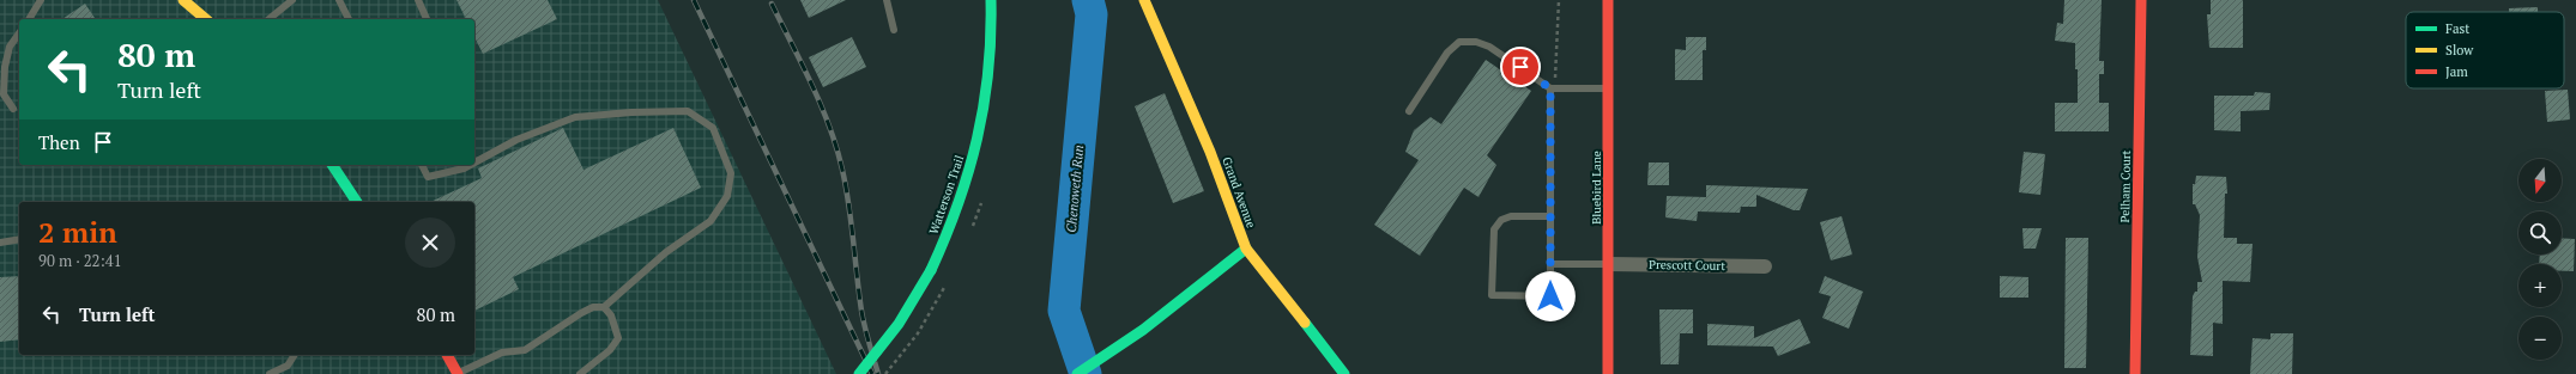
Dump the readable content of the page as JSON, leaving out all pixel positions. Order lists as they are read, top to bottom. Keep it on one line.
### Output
{"streets":{"street":["Pelham Court","Bluebird Lane","Grand Avenue","Watterson Trail","Prescott Court"]},"crossings":[["Bluebird Lane","Prescott Court"]],"water":["Chenoweth Run"],"legend":["Fast","Slow","Jam"],"north":"bottom","page":{"turn":["80 m","Turn left"],"then":"Then","map_buttons":["+","−"],"heading":["2 min","90 m · 22:41"],"list":[{"name":"Turn left","value":"80 m"}]}}
